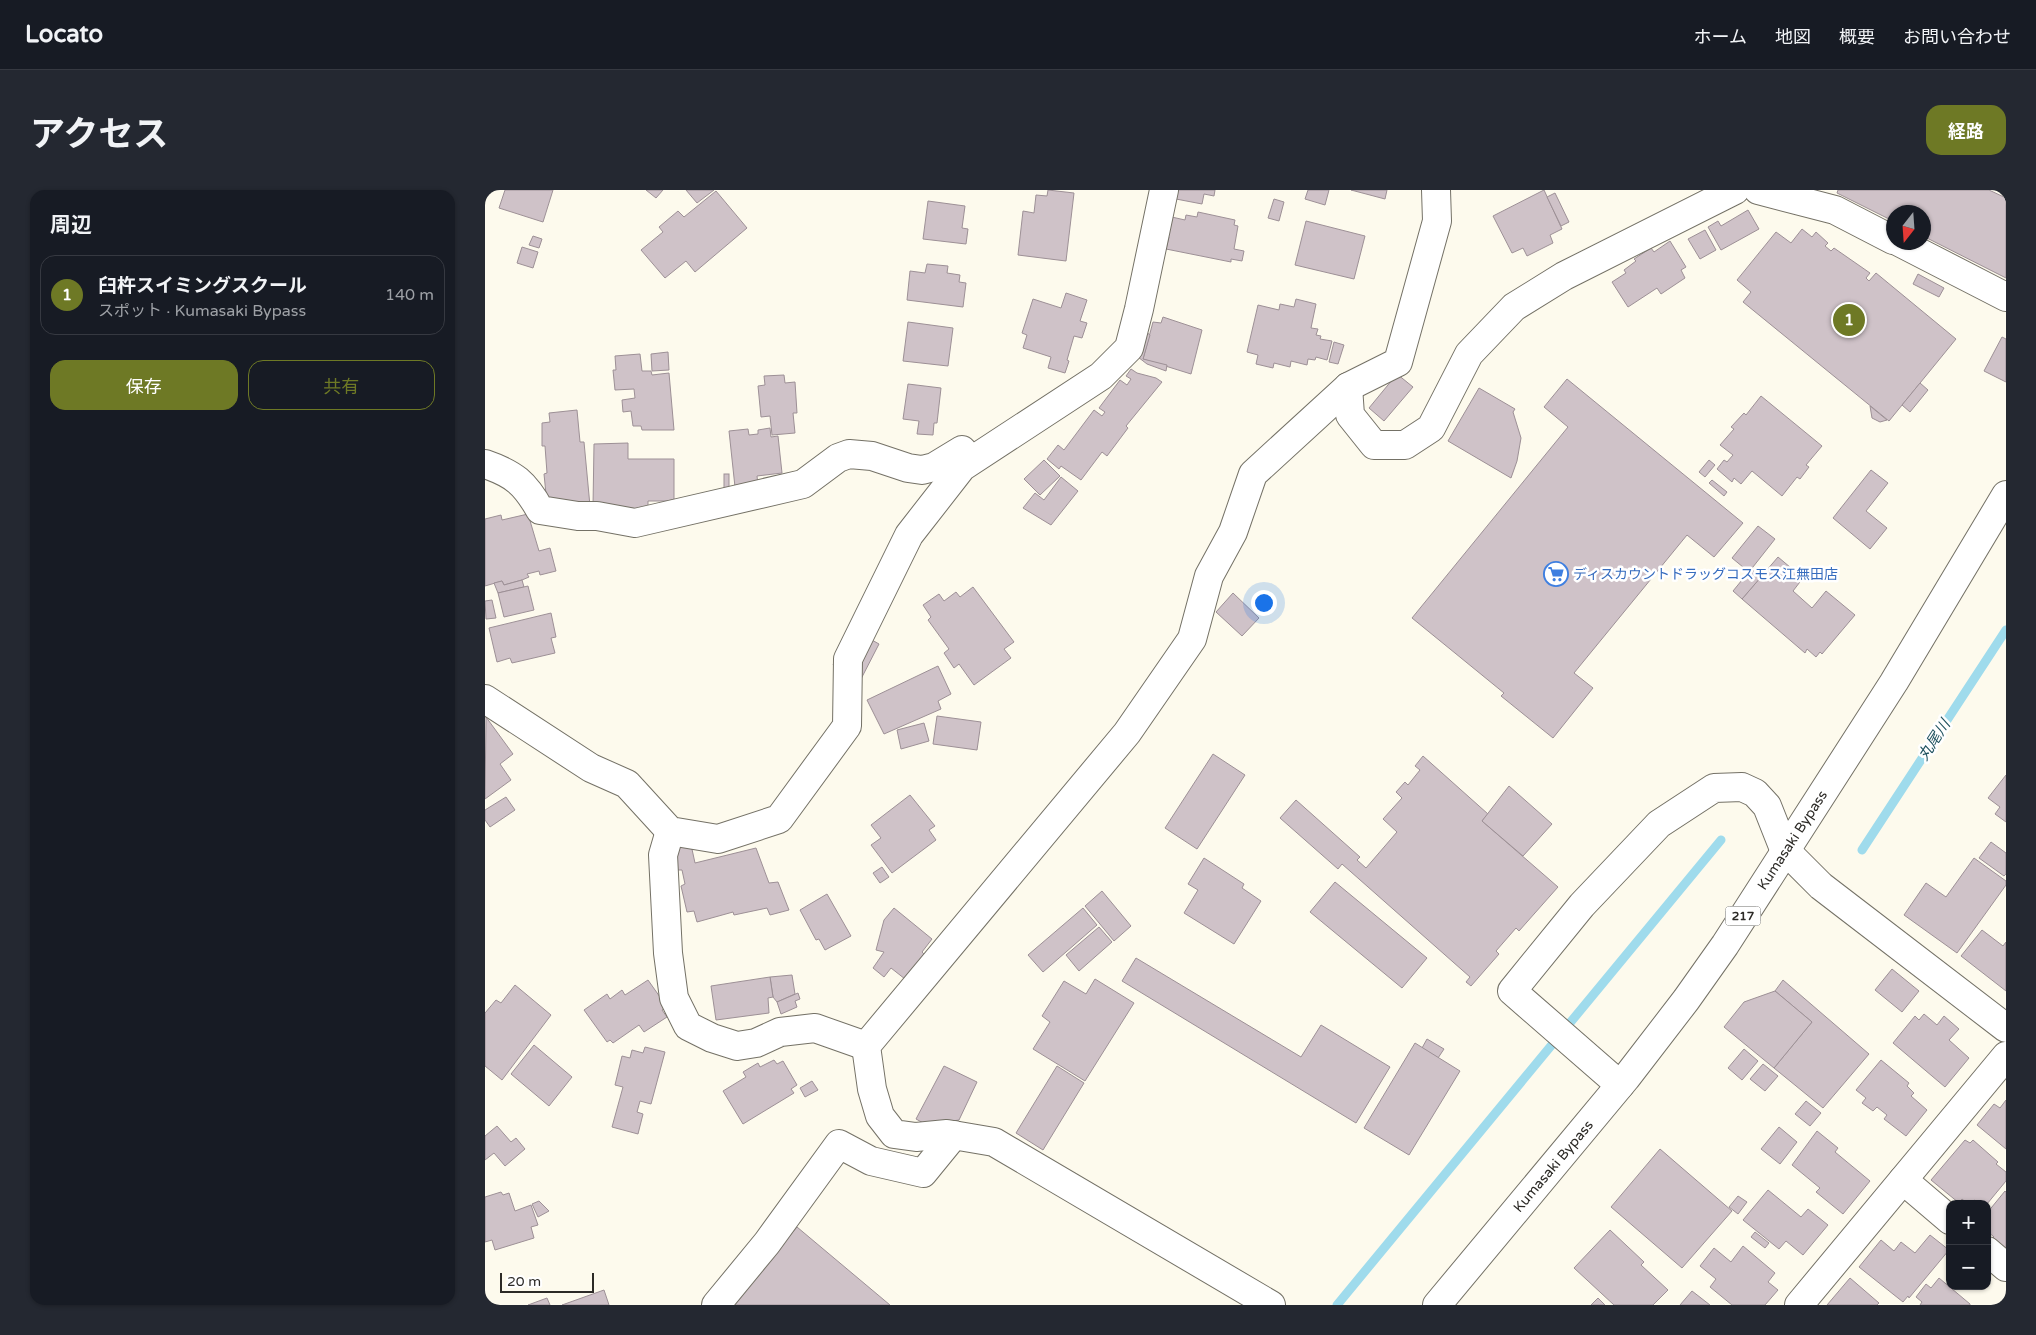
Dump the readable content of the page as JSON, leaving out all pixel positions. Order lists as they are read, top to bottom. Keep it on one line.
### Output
{"streets":{"main road":["Kumasaki Bypass","217"]},"water":["丸尾川"],"places":{"supermarket":["ディスカウントドラッグコスモス江無田店"]},"scale_bar":"20 m","north":"bottom","page":{"header":"Locato","nav":["ホーム","地図","概要","お問い合わせ"],"title":"アクセス","buttons":["経路",["保存","共有"]],"heading":"周辺","list":[{"mark":"1","name":"臼杵スイミングスクール","note":"スポット · Kumasaki Bypass","value":"140 m"}],"pins":"1","map_buttons":["+","−"],"scale":"20 m"}}
